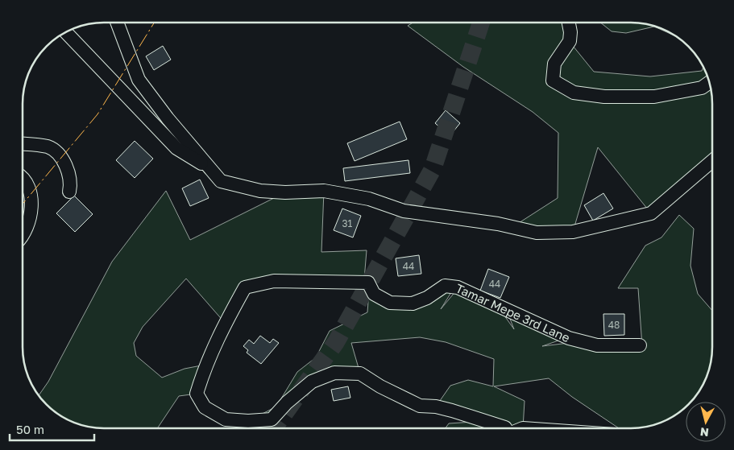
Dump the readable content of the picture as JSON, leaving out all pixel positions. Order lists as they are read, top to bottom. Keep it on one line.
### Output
{"streets":{"street":["Tamar Mepe 3rd Lane"]},"house_numbers":["31","44","44","48"],"scale_bar":"50 m","north":"bottom"}
